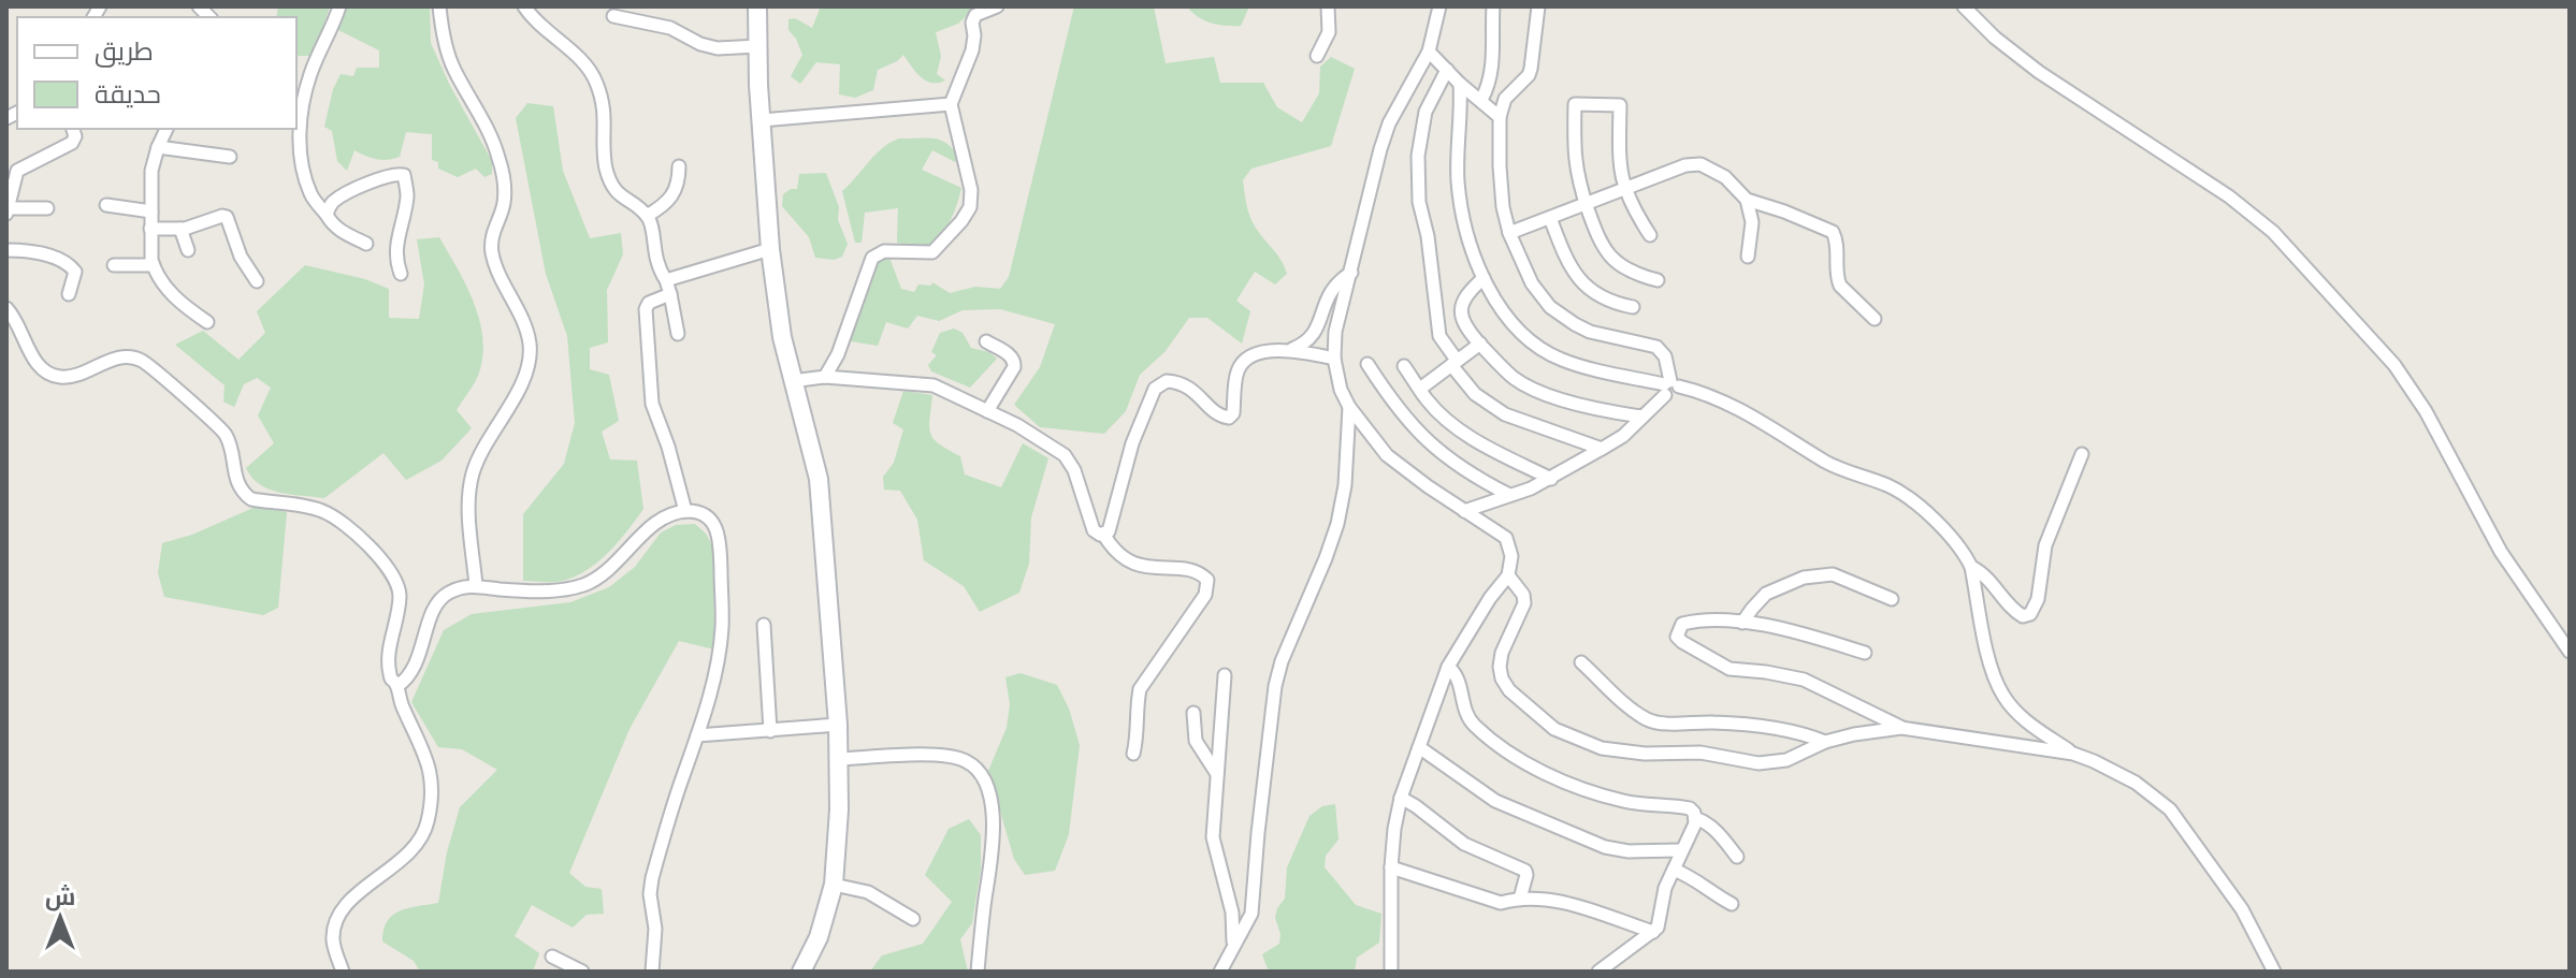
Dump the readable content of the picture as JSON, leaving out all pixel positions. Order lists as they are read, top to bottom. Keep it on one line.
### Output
{"legend":["طريق","حديقة"],"north":"top"}
